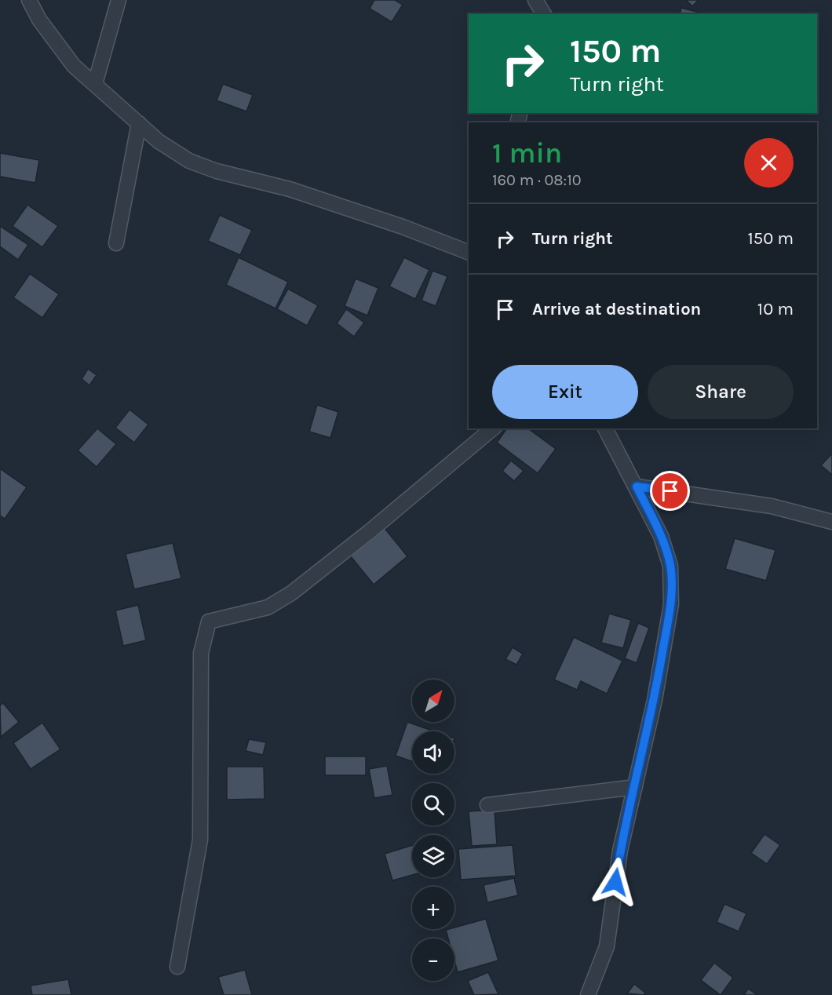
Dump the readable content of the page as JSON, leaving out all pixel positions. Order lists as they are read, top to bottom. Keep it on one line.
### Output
{"north":"top right","page":{"turn":["150 m","Turn right"],"heading":["1 min","160 m · 08:10"],"list":[{"name":"Turn right","value":"150 m"},{"name":"Arrive at destination","value":"10 m"}],"buttons":["Exit","Share"],"map_buttons":["+","−"]}}
